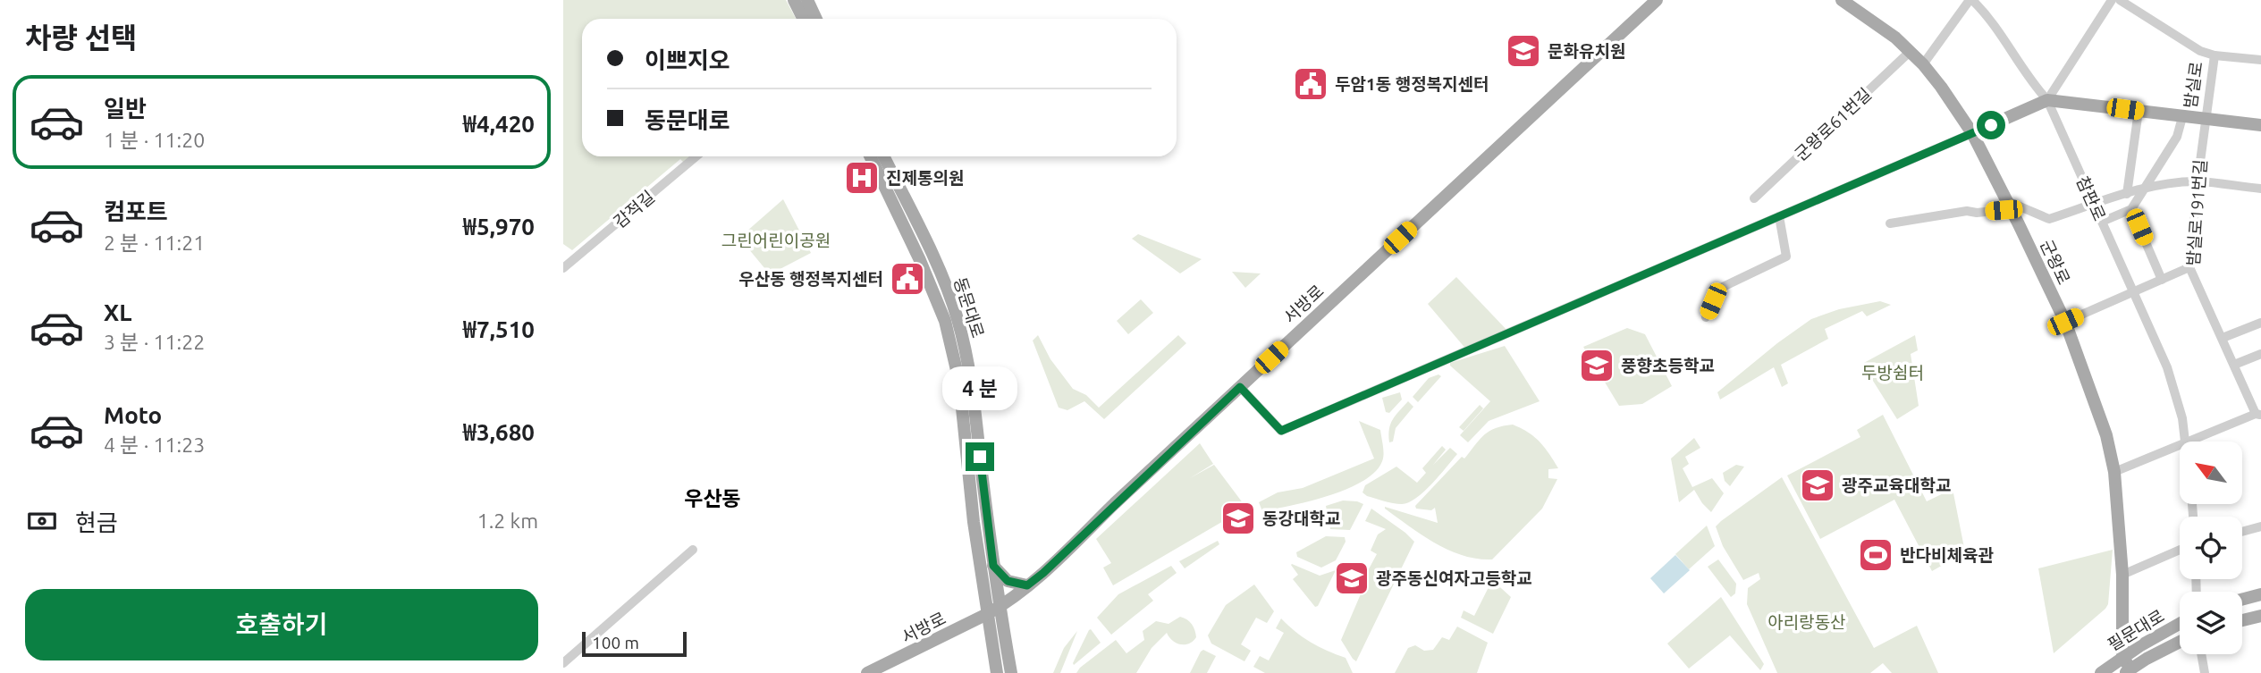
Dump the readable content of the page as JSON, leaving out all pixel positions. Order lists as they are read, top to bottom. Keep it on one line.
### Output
{"streets":{"main road":["밤실로","군왕로","서방로","동문대로","필문대로"],"street":["군왕로61번길","참판로","감적길","밤실로191번길"]},"crossings":[["밤실로","참판로"],["밤실로","밤실로191번길"],["군왕로61번길","군왕로"],["군왕로","필문대로"],["서방로","동문대로"]],"districts":["우산동"],"parks":["그린어린이공원","두방쉼터","아리랑동산"],"places":{"school or university":["문화유치원","풍향초등학교","광주교육대학교","동강대학교","광주동신여자고등학교"],"public building":["두암1동 행정복지센터","우산동 행정복지센터"],"hospital":["진제통의원"],"sports":["반다비체육관"]},"scale_bar":"100 m","north":"top left","page":{"heading":"차량 선택","banner":["이쁘지오","동문대로"],"list":[{"name":"일반","note":"1 분 · 11:20","value":"₩4,420"},{"name":"컴포트","note":"2 분 · 11:21","value":"₩5,970"},{"name":"XL","note":"3 분 · 11:22","value":"₩7,510"},{"name":"Moto","note":"4 분 · 11:23","value":"₩3,680"}],"bubble":"4 분","pay":["현금","1.2 km"],"buttons":"호출하기","scale":"100 m"}}
